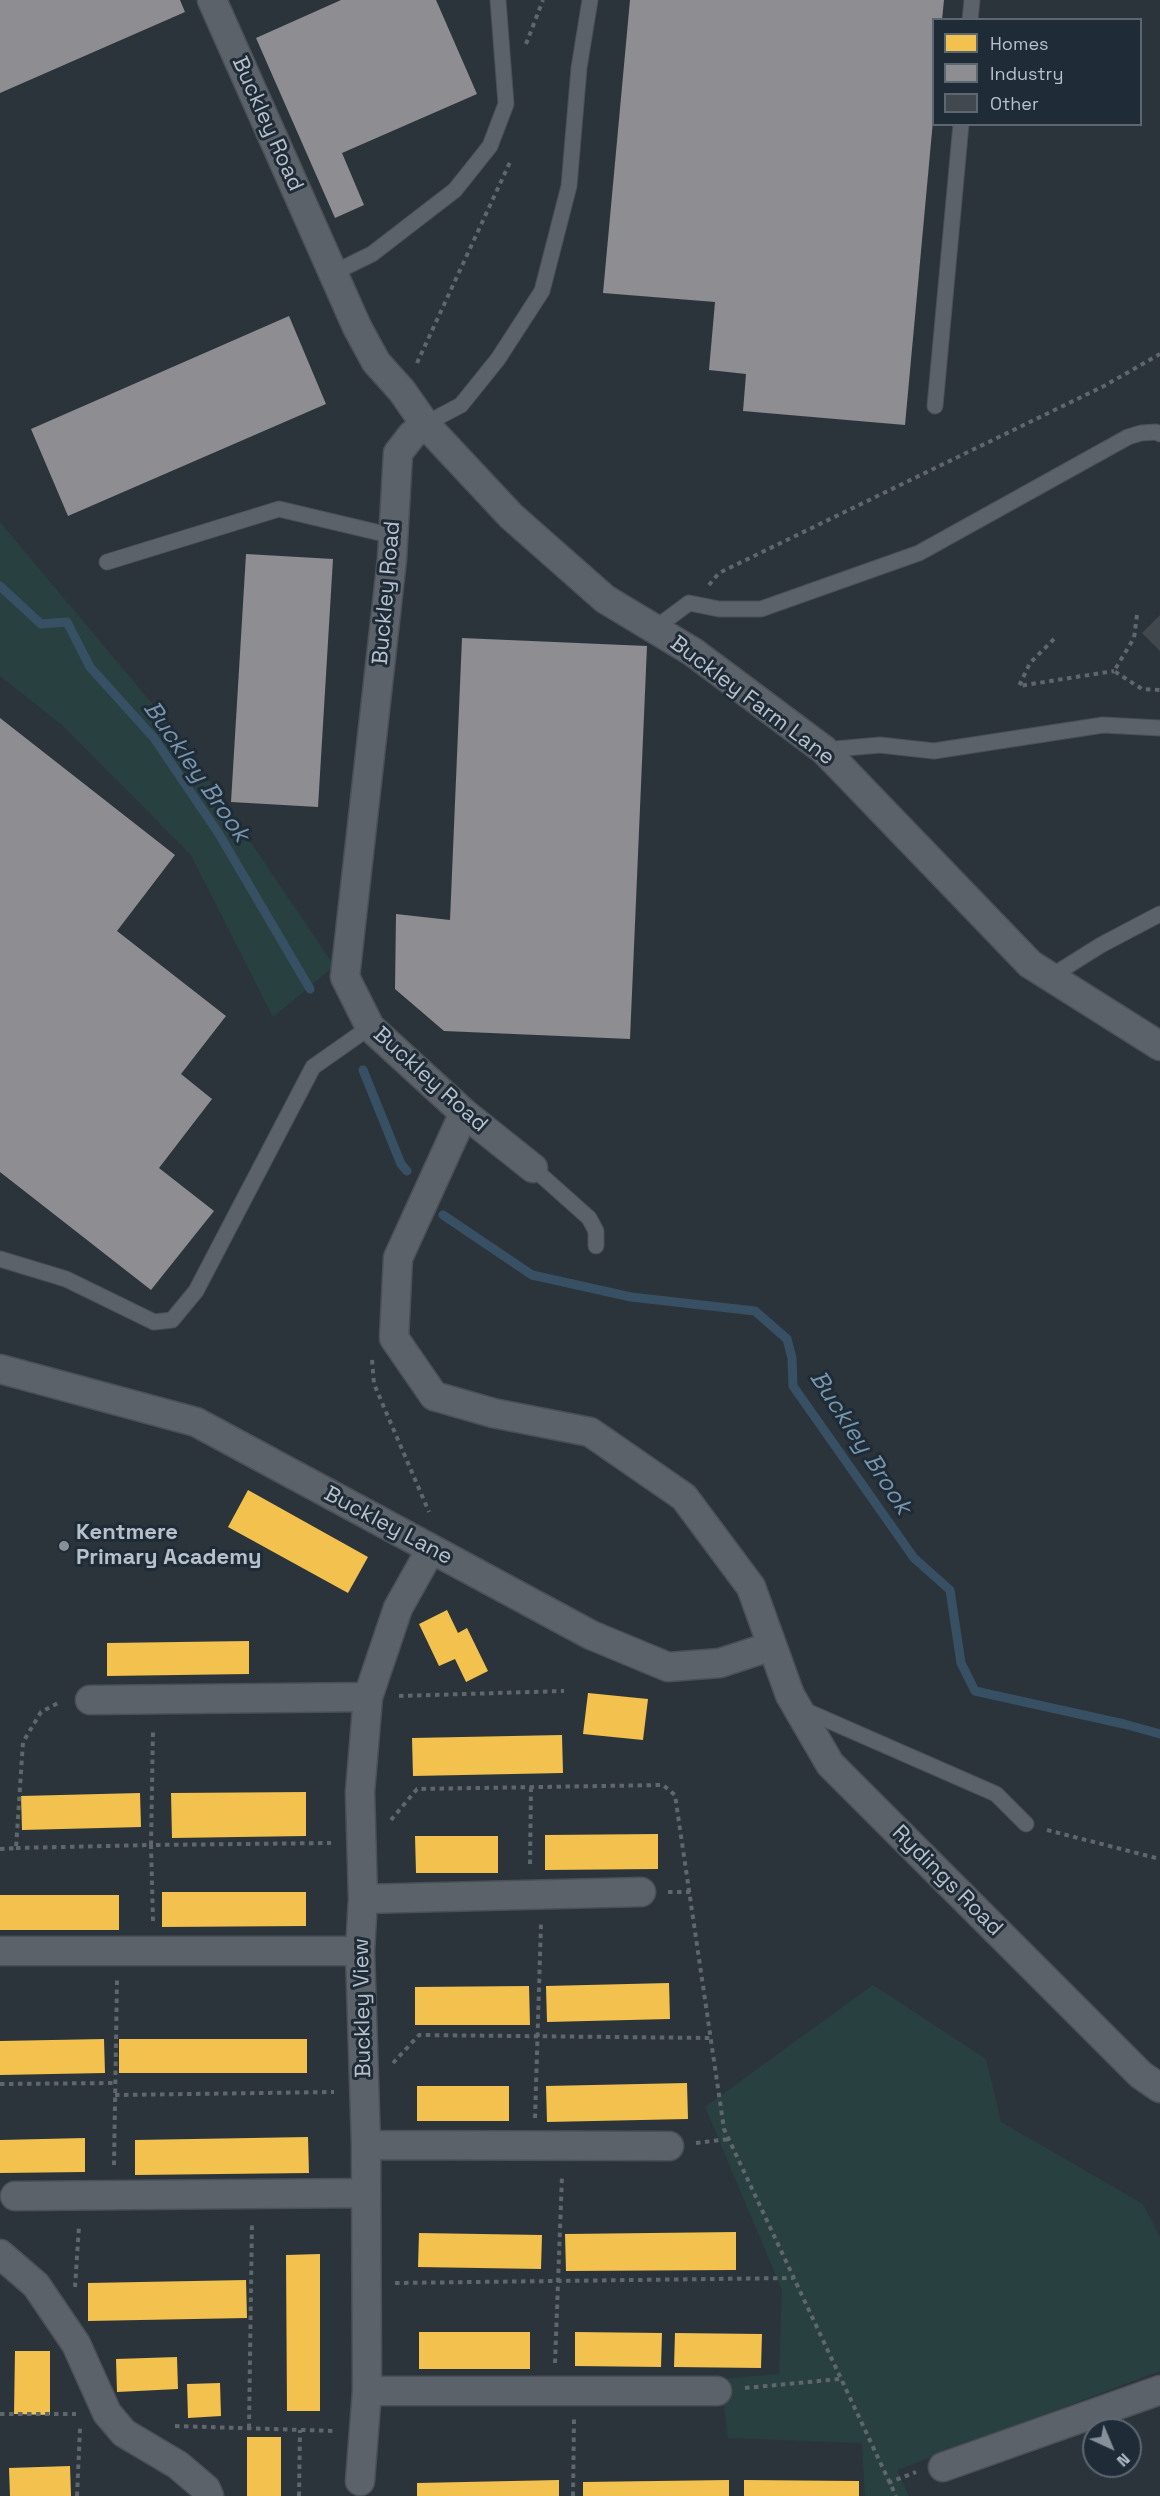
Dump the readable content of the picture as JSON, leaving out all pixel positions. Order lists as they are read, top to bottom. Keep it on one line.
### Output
{"streets":{"street":["Buckley Road","Buckley Farm Lane","Buckley Lane","Rydings Road","Buckley View"]},"crossings":[["Buckley Road","Buckley Farm Lane"],["Buckley Road","Rydings Road"],["Buckley Lane","Rydings Road"],["Buckley Lane","Buckley View"]],"water":["Buckley Brook"],"places":["Kentmere Primary Academy"],"legend":["Homes","Industry","Other"],"north":"bottom right"}
